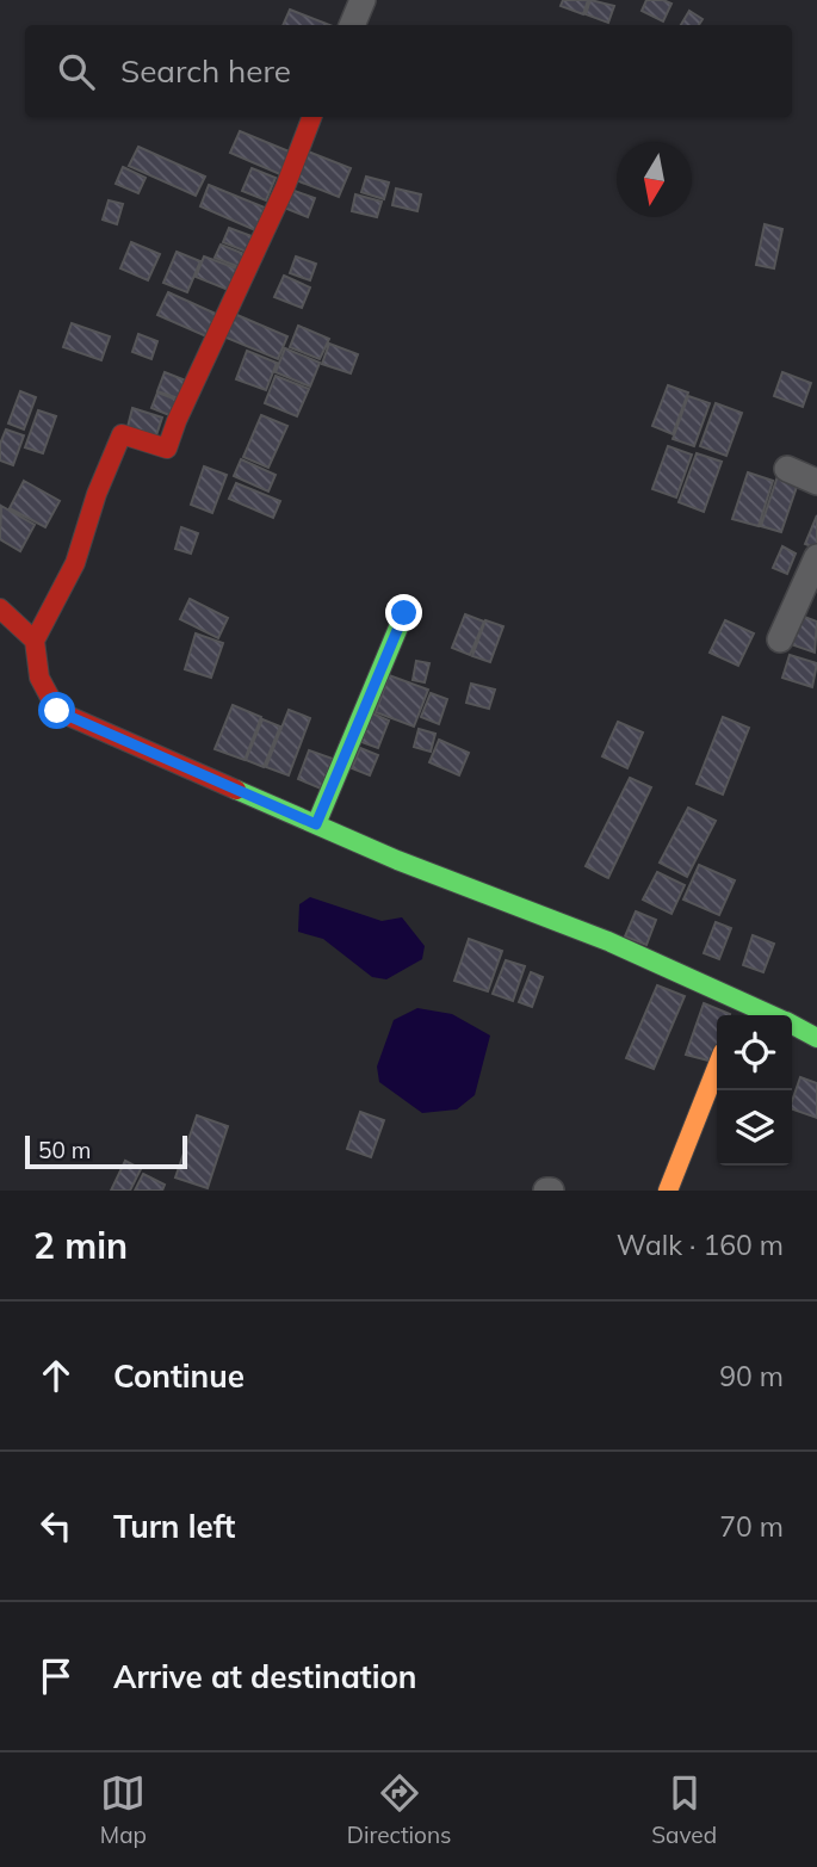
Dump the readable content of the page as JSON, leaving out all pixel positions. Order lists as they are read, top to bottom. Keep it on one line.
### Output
{"scale_bar":"50 m","north":"bottom","page":{"search":"Search here","scale":"50 m","heading":["2 min","Walk · 160 m"],"list":[["Continue","90 m"],["Turn left","70 m"],"Arrive at destination"],"nav":["Map","Directions","Saved"]}}
